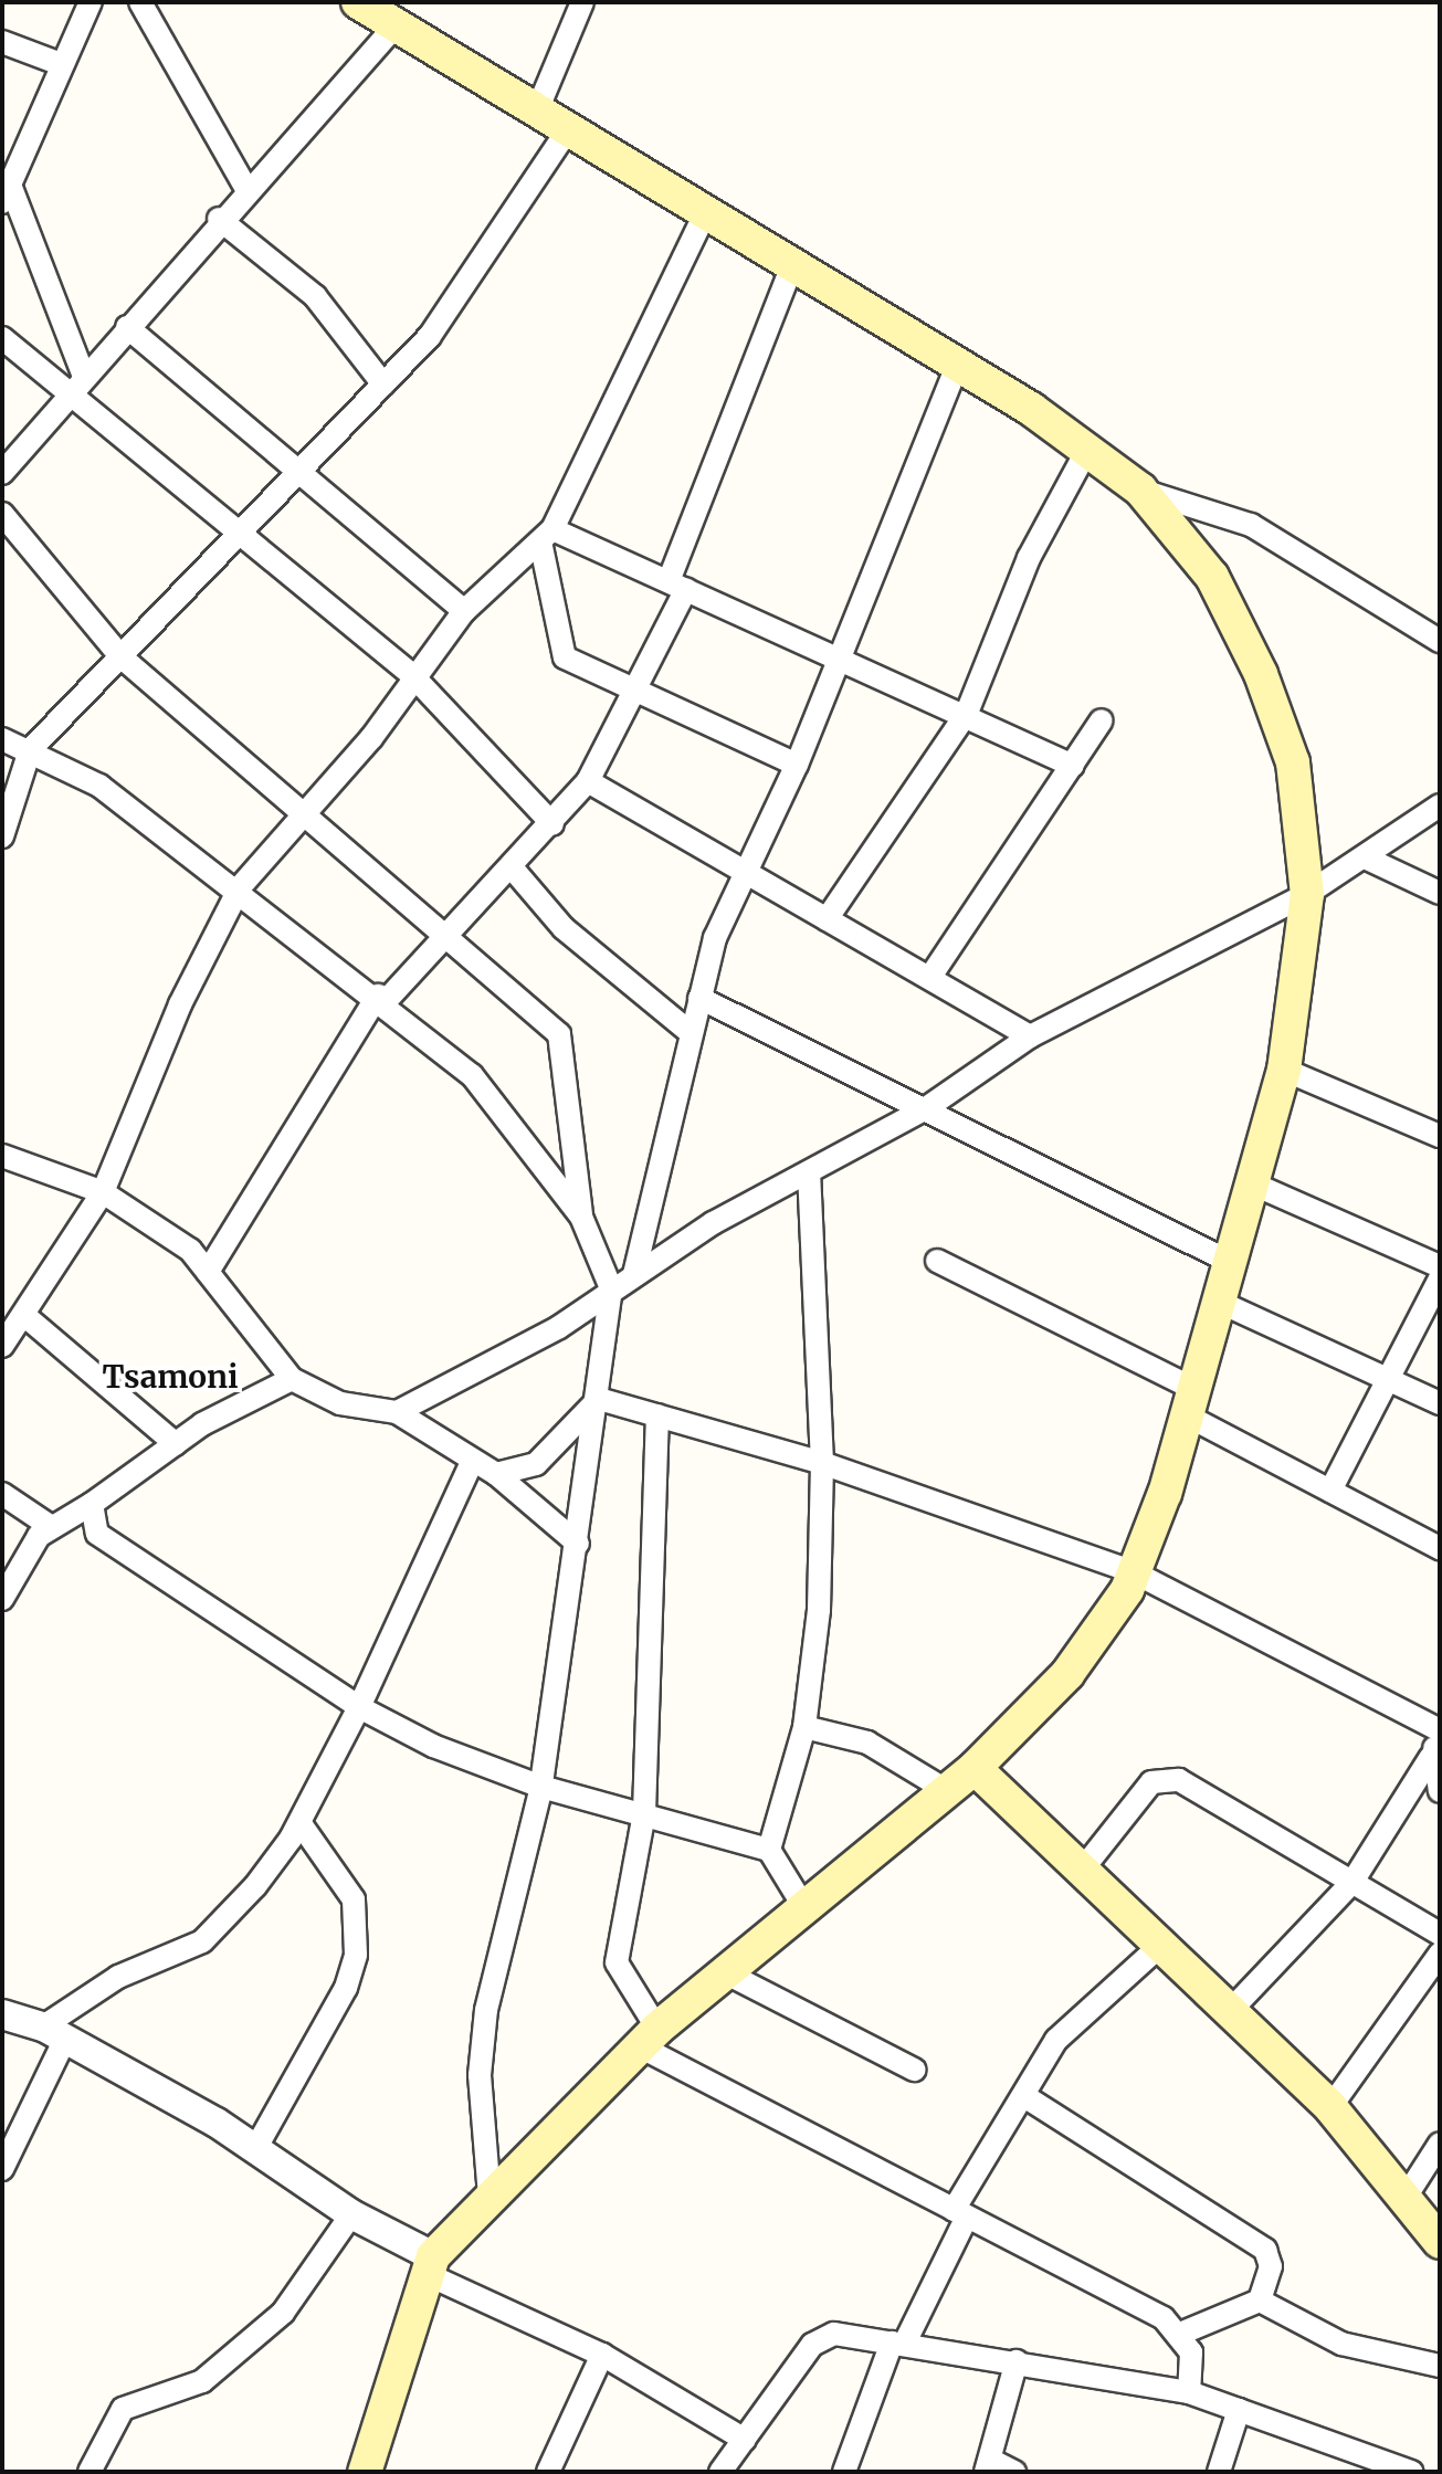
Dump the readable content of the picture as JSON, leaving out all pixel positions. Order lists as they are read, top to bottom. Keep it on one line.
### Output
{"districts":["Tsamoni"]}
